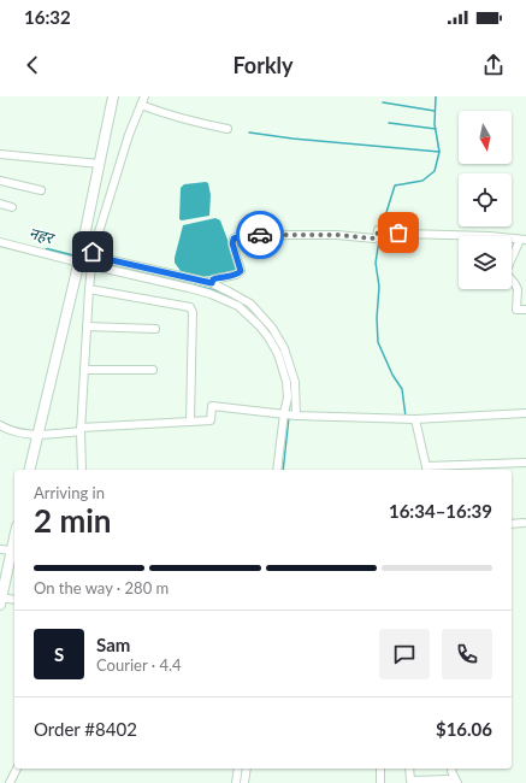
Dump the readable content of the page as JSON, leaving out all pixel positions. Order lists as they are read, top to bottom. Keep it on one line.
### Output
{"water":["नहर"],"north":"bottom","page":{"status":"16:32","header":"Forkly","heading":["2 min","Arriving in","16:34–16:39"],"panel":["Sam","Courier · 4.4","Order #8402","$16.06"],"bar":"On the way · 280 m","round":"S"}}
